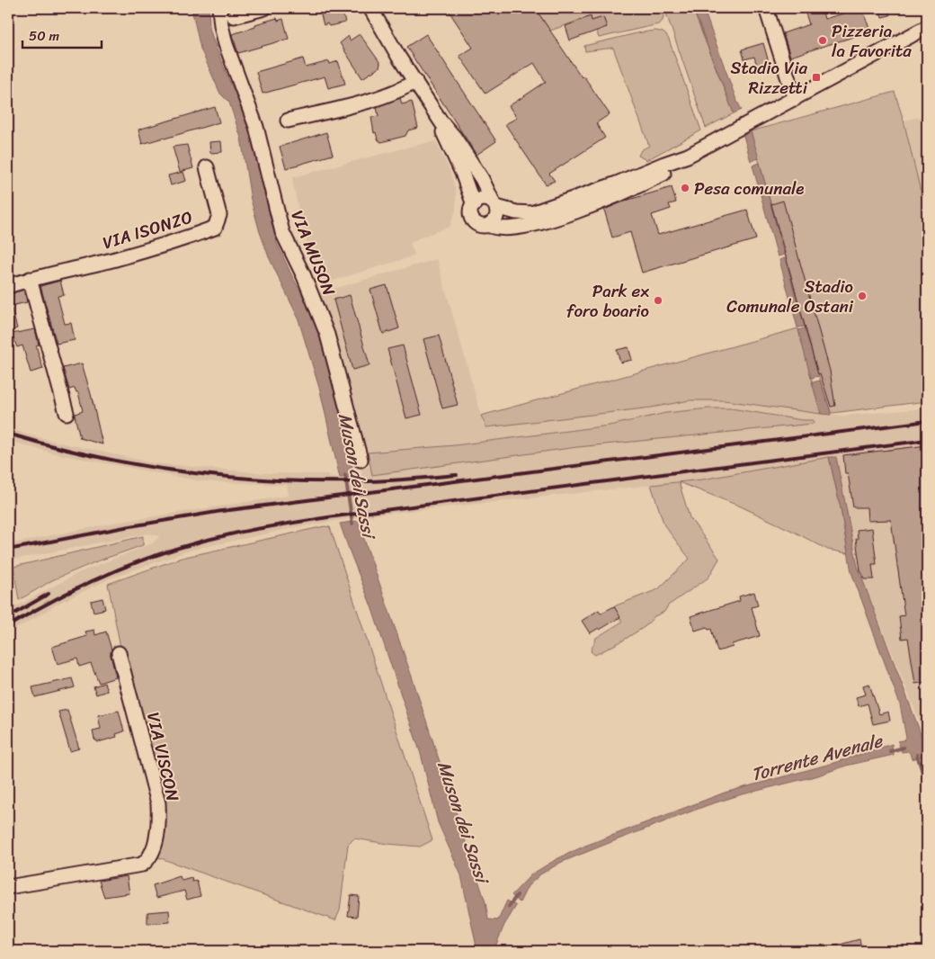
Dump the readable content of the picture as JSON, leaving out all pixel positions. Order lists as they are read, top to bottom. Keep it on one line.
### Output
{"streets":{"street":["VIA ISONZO","VIA MUSON","VIA VISCON"]},"water":["Muson dei Sassi","Torrente Avenale"],"places":{"other":["Pizzeria la Favorita","Pesa comunale","Stadio Comunale Ostani","Park ex foro boario"],"transit":["Stadio Via Rizzetti"]},"scale_bar":"50 m"}
